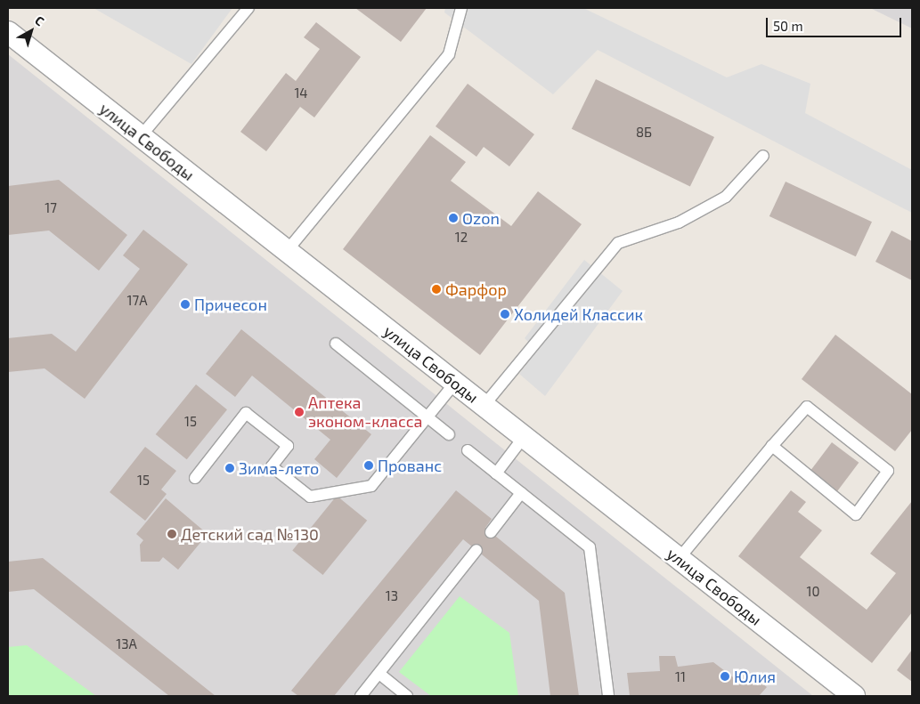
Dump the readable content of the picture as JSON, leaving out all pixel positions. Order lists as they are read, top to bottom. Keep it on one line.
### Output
{"streets":{"street":["улица Свободы"]},"places":["Ozon","Фарфор","Причесон","Холидей Классик","Аптека эконом-класса","Прованс","Зима-лето","Детский сад №130","Юлия"],"house_numbers":["14","8Б","17","12","17А","15","15","10","13","13А","11"],"scale_bar":"50 m","north":"top right"}
